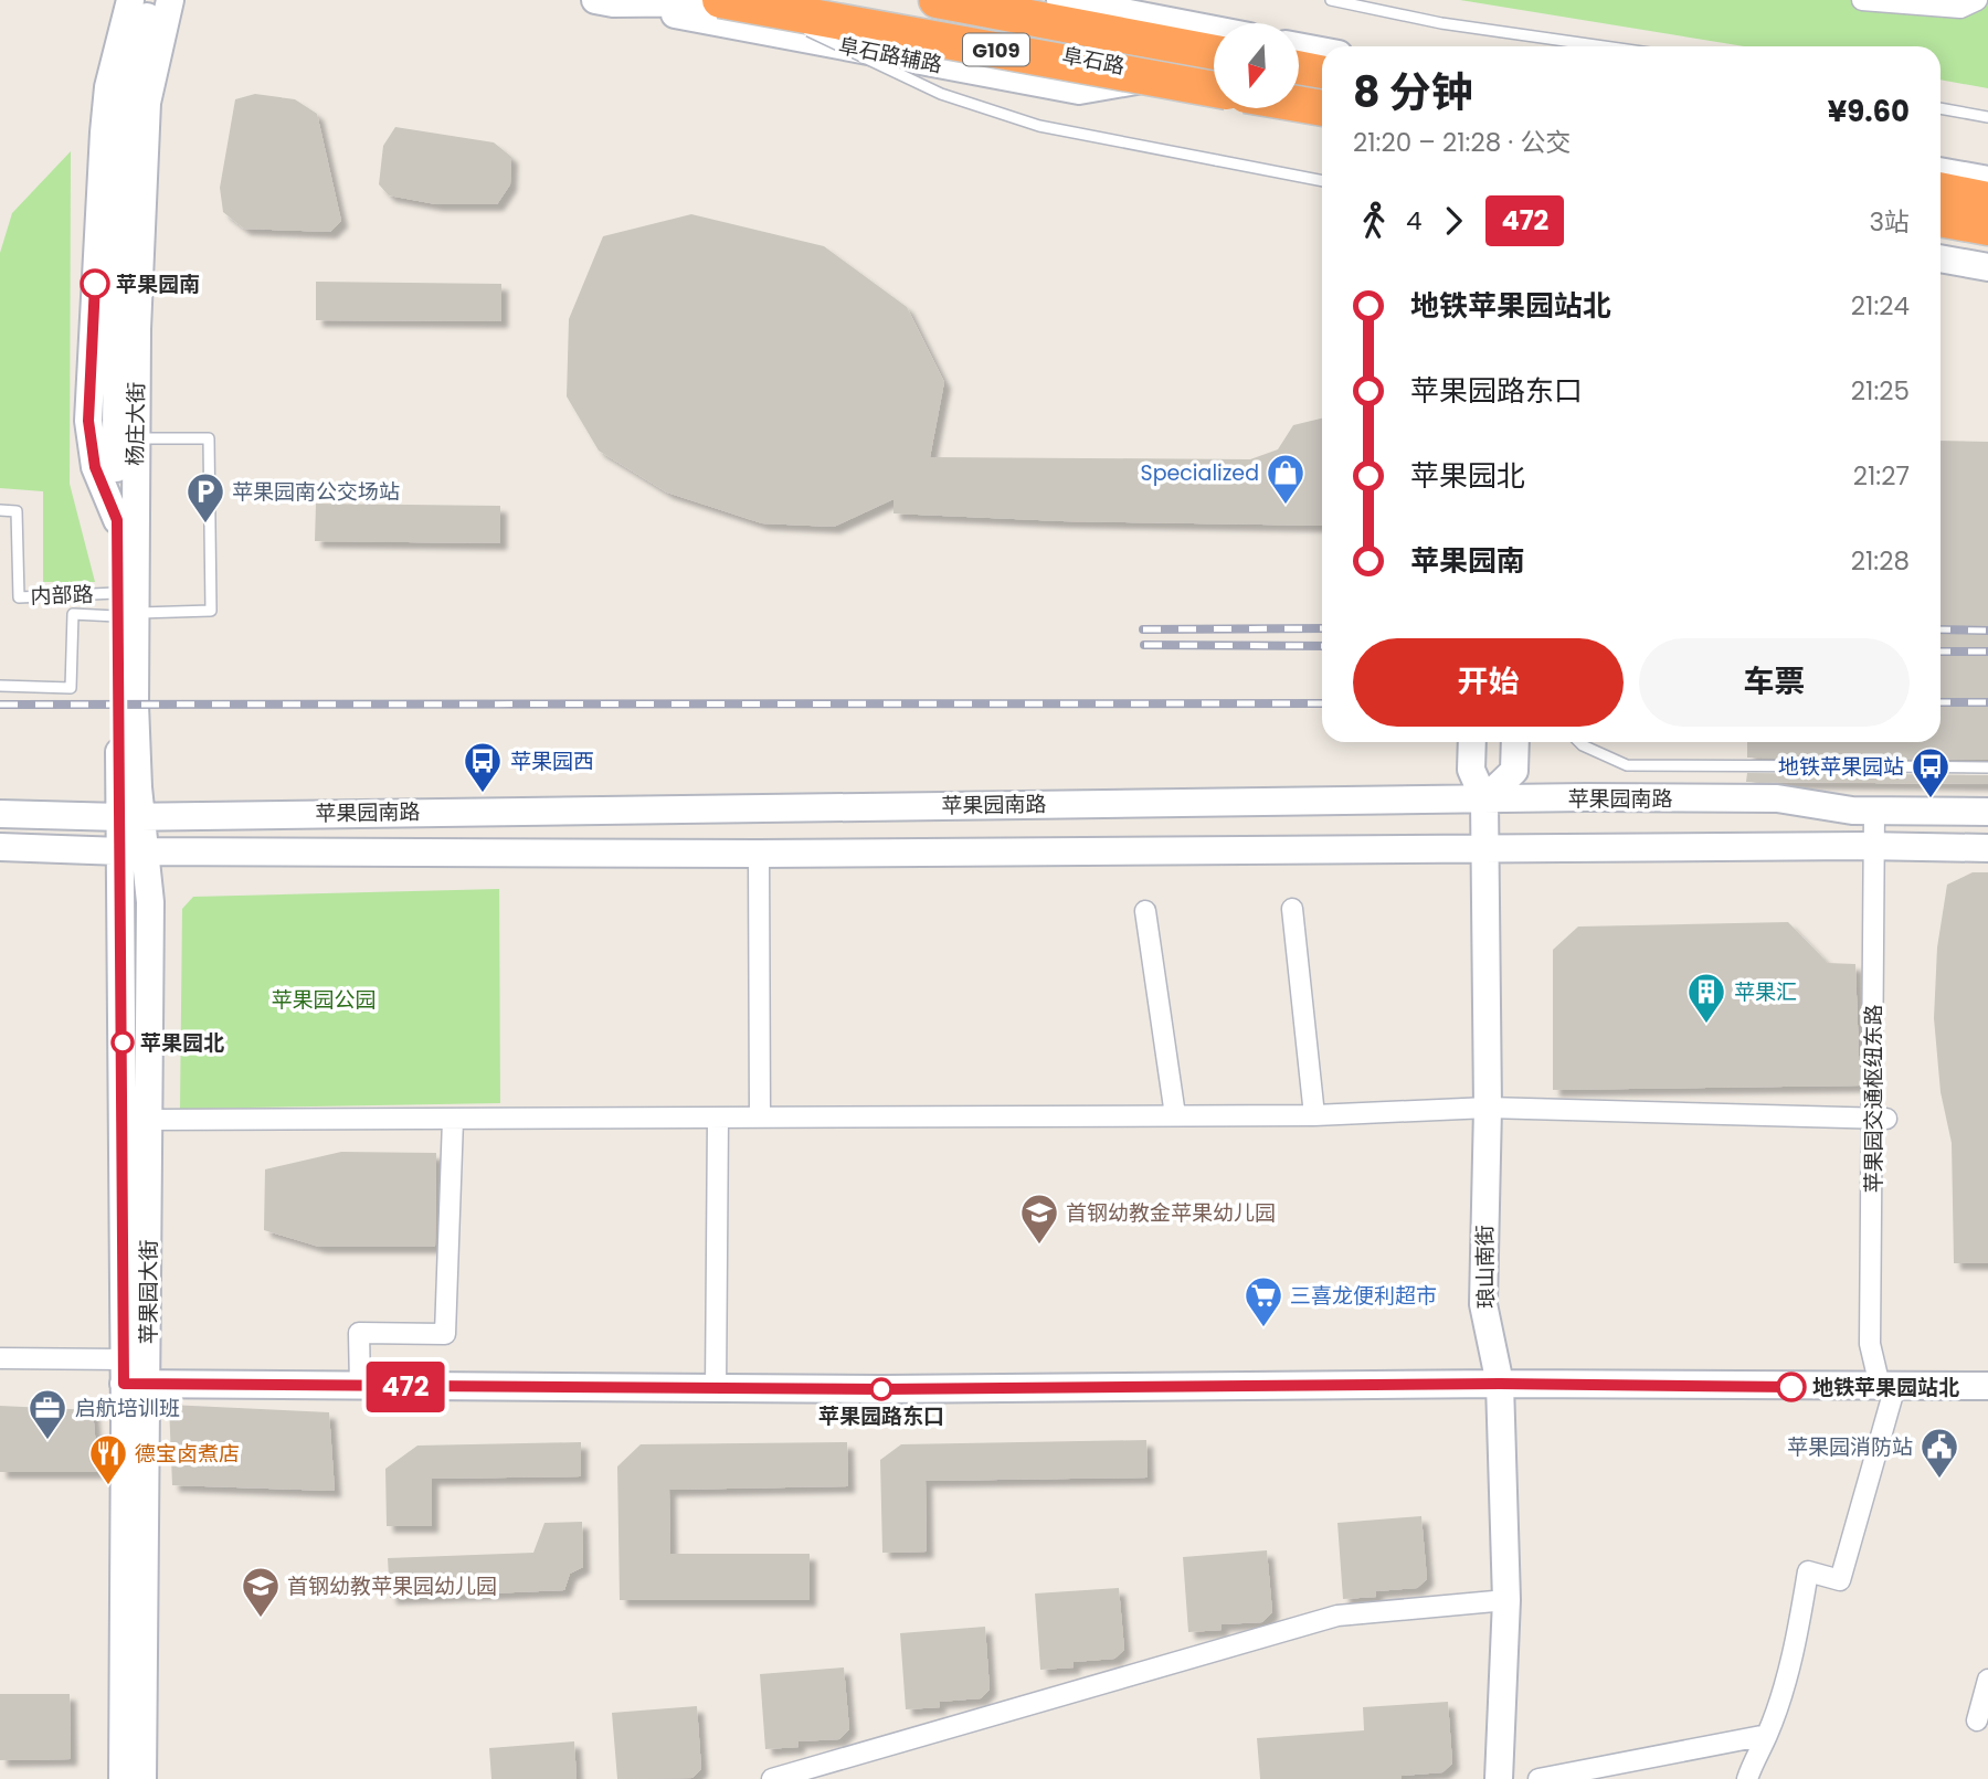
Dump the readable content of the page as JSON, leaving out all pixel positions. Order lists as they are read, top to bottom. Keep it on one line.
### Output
{"streets":{"highway":["G109","阜石路"],"main road":["杨庄大街","苹果园南路","琅山南街","苹果园大街"],"street":["苹果园交通枢纽东路"],"lane":["内部路"]},"crossings":[["杨庄大街","内部路"],["杨庄大街","苹果园南路"],["杨庄大街","苹果园大街"],["苹果园南路","苹果园交通枢纽东路"],["苹果园南路","琅山南街"],["苹果园南路","苹果园大街"]],"parks":["苹果园公园"],"places":{"other":["苹果园南","苹果园北","地铁苹果园站北","苹果园路东口"],"shop":["Specialized"],"parking":["苹果园南公交场站"],"bus stop":["苹果园西","地铁苹果园站"],"building":["苹果汇"],"school or university":["首钢幼教金苹果幼儿园","首钢幼教苹果园幼儿园"],"supermarket":["三喜龙便利超市"],"office":["启航培训班"],"public building":["苹果园消防站"],"restaurant":["德宝卤煮店"]},"lines":["bus line 472"],"north":"bottom","page":{"on_map":"472","heading":["8 分钟","21:20 – 21:28 · 公交","¥9.60"],"legs":["4","472","3站"],"list":[{"name":"地铁苹果园站北","value":"21:24"},{"name":"苹果园路东口","value":"21:25"},{"name":"苹果园北","value":"21:27"},{"name":"苹果园南","value":"21:28"}],"buttons":["开始","车票"]}}
